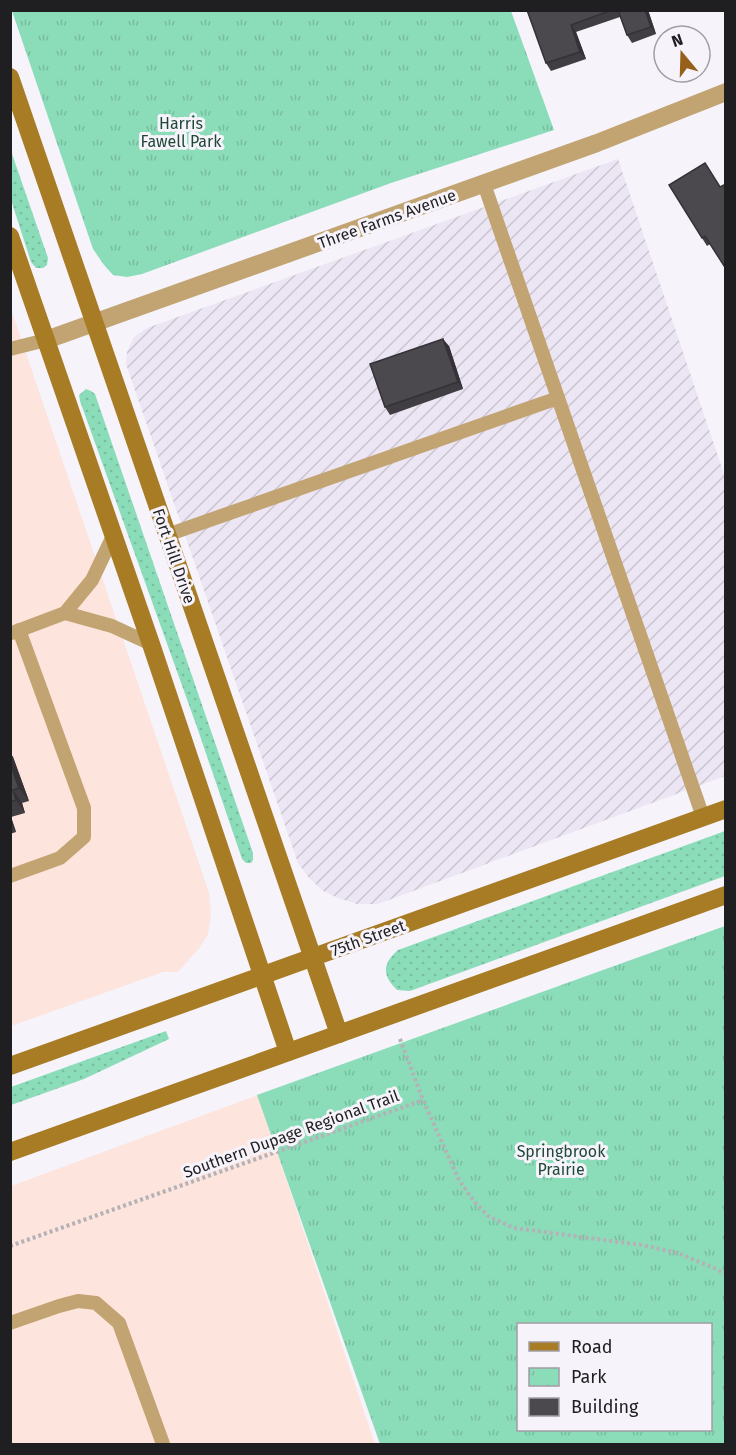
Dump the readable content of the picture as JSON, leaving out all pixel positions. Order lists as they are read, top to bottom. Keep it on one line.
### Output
{"streets":{"street":["Three Farms Avenue","Fort Hill Drive","75th Street"],"path":["Southern Dupage Regional Trail"]},"crossings":[["Three Farms Avenue","Fort Hill Drive"],["Fort Hill Drive","75th Street"]],"parks":["Harris Fawell Park","Springbrook Prairie"],"legend":["Road","Park","Building"],"north":"top"}
